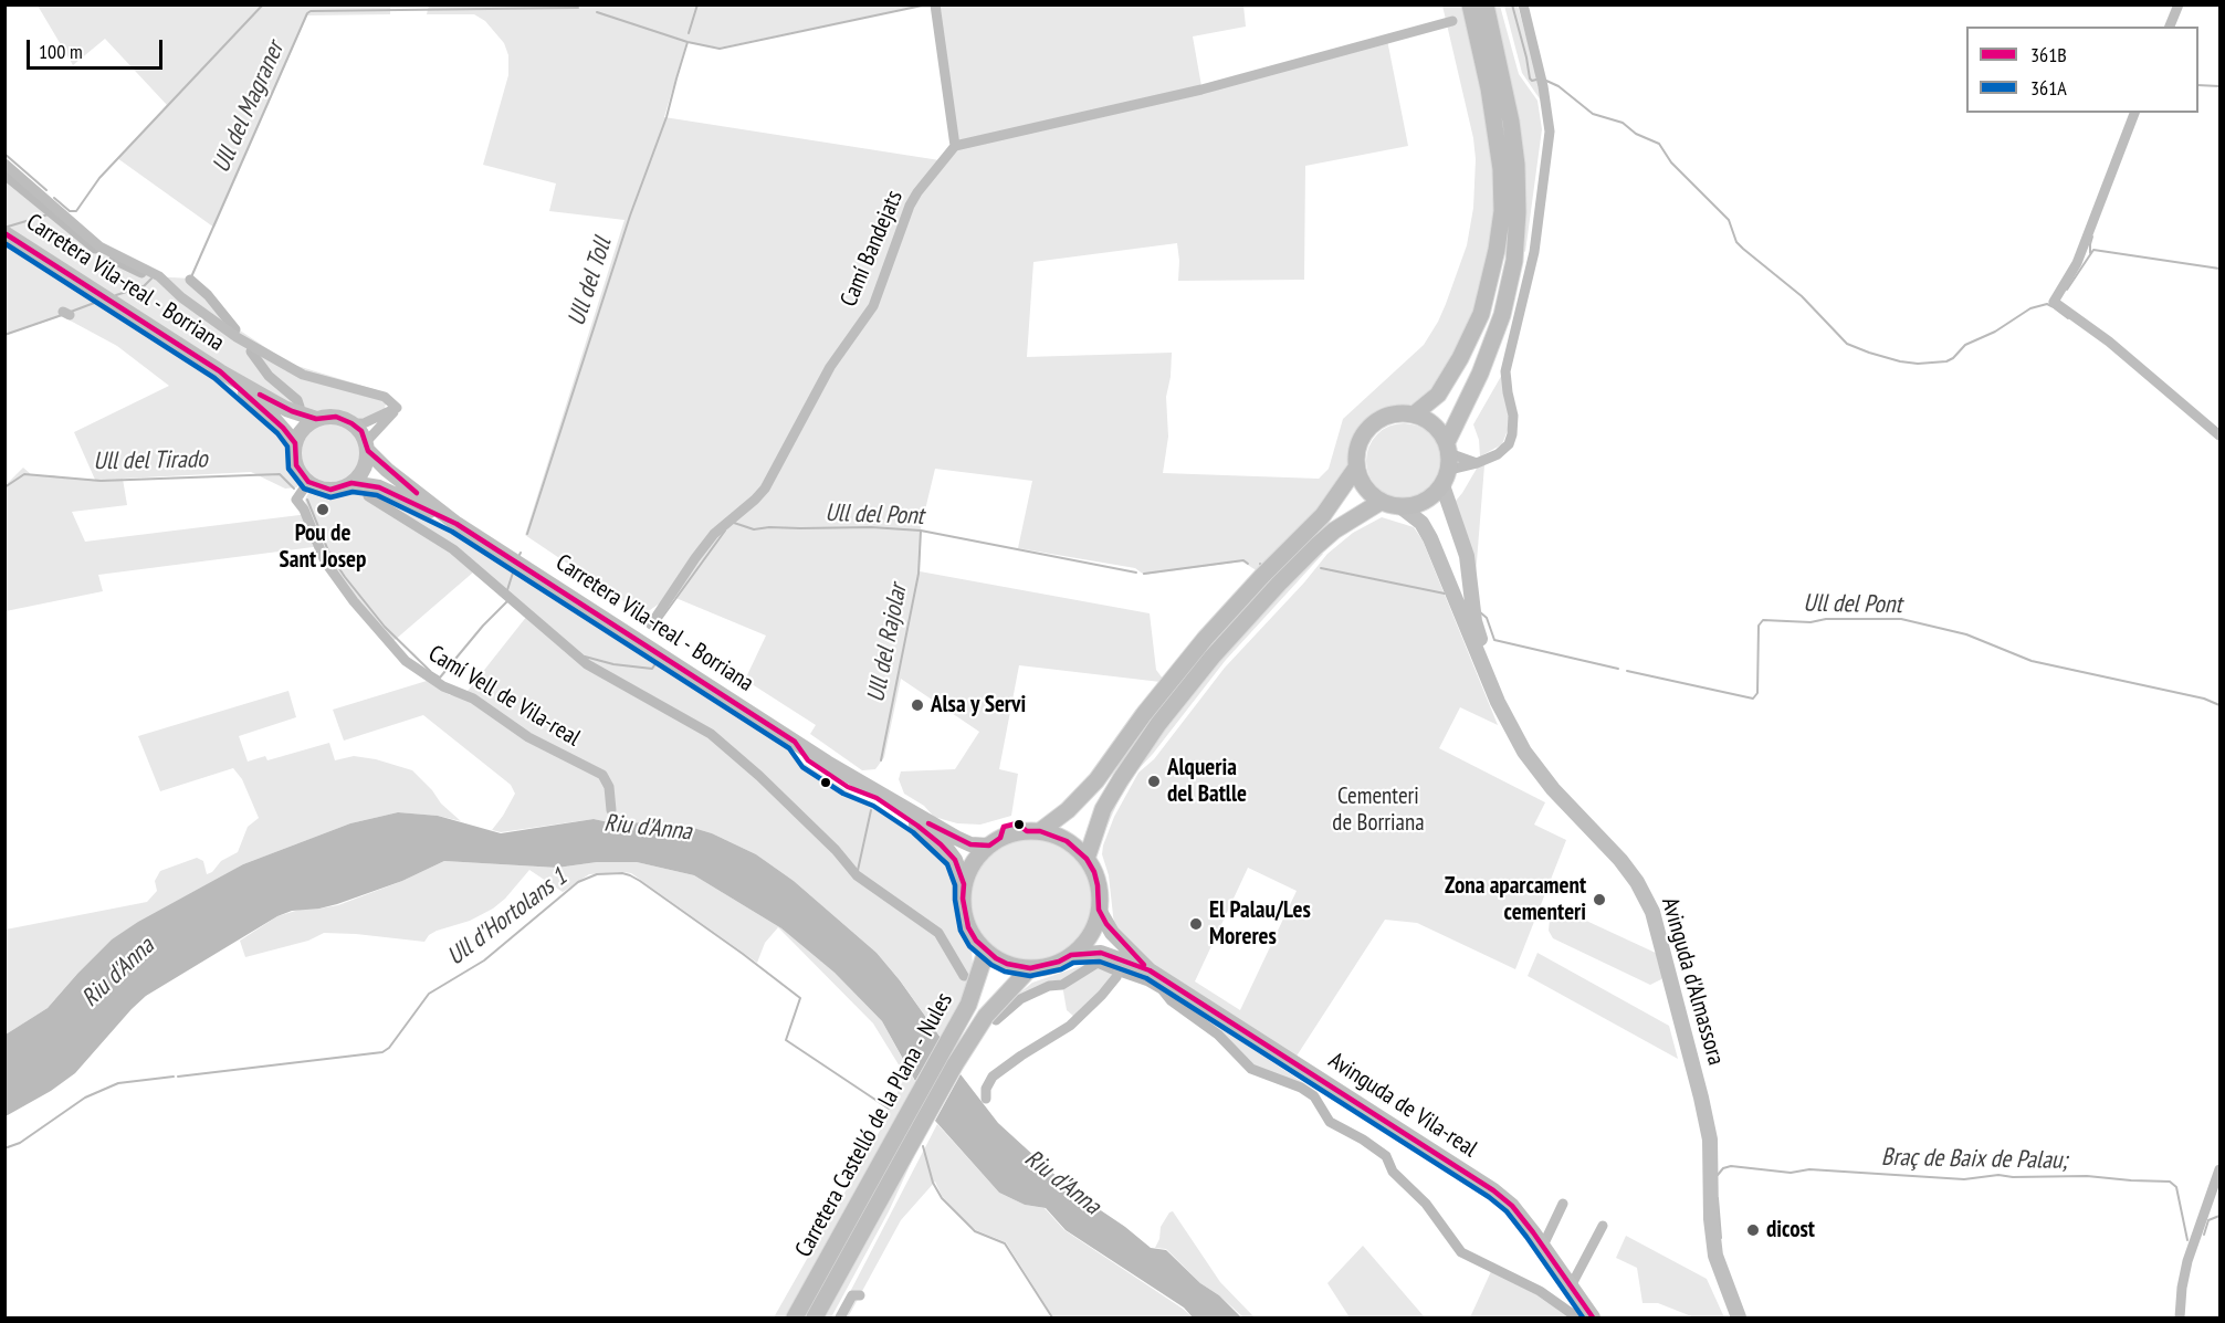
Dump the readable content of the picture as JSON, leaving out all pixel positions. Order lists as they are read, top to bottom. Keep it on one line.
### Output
{"streets":{"main road":["Carretera Vila-real - Borriana","Avinguda d'Almassora","Avinguda de Vila-real","Carretera Castelló de la Plana - Nules"],"street":["Camí Bandejats","Camí Vell de Vila-real"]},"crossings":[["Carretera Vila-real - Borriana","Camí Vell de Vila-real"],["Carretera Vila-real - Borriana","Avinguda de Vila-real"],["Carretera Vila-real - Borriana","Carretera Castelló de la Plana - Nules"],["Avinguda de Vila-real","Carretera Castelló de la Plana - Nules"]],"water":["Ull del Magraner","Ull del Toll","Ull del Tirado","Ull del Pont","Ull del Rajolar","Riu d'Anna","Ull d'Hortolans 1","Braç de Baix de Palau;"],"parks":["Cementeri de Borriana"],"places":["Pou de Sant Josep","Alsa y Servi","Alqueria del Batlle","Zona aparcament cementeri","El Palau/Les Moreres","dicost"],"lines":["transit line 361B","transit line 361A"],"legend":["361B","361A"],"scale_bar":"100 m"}
